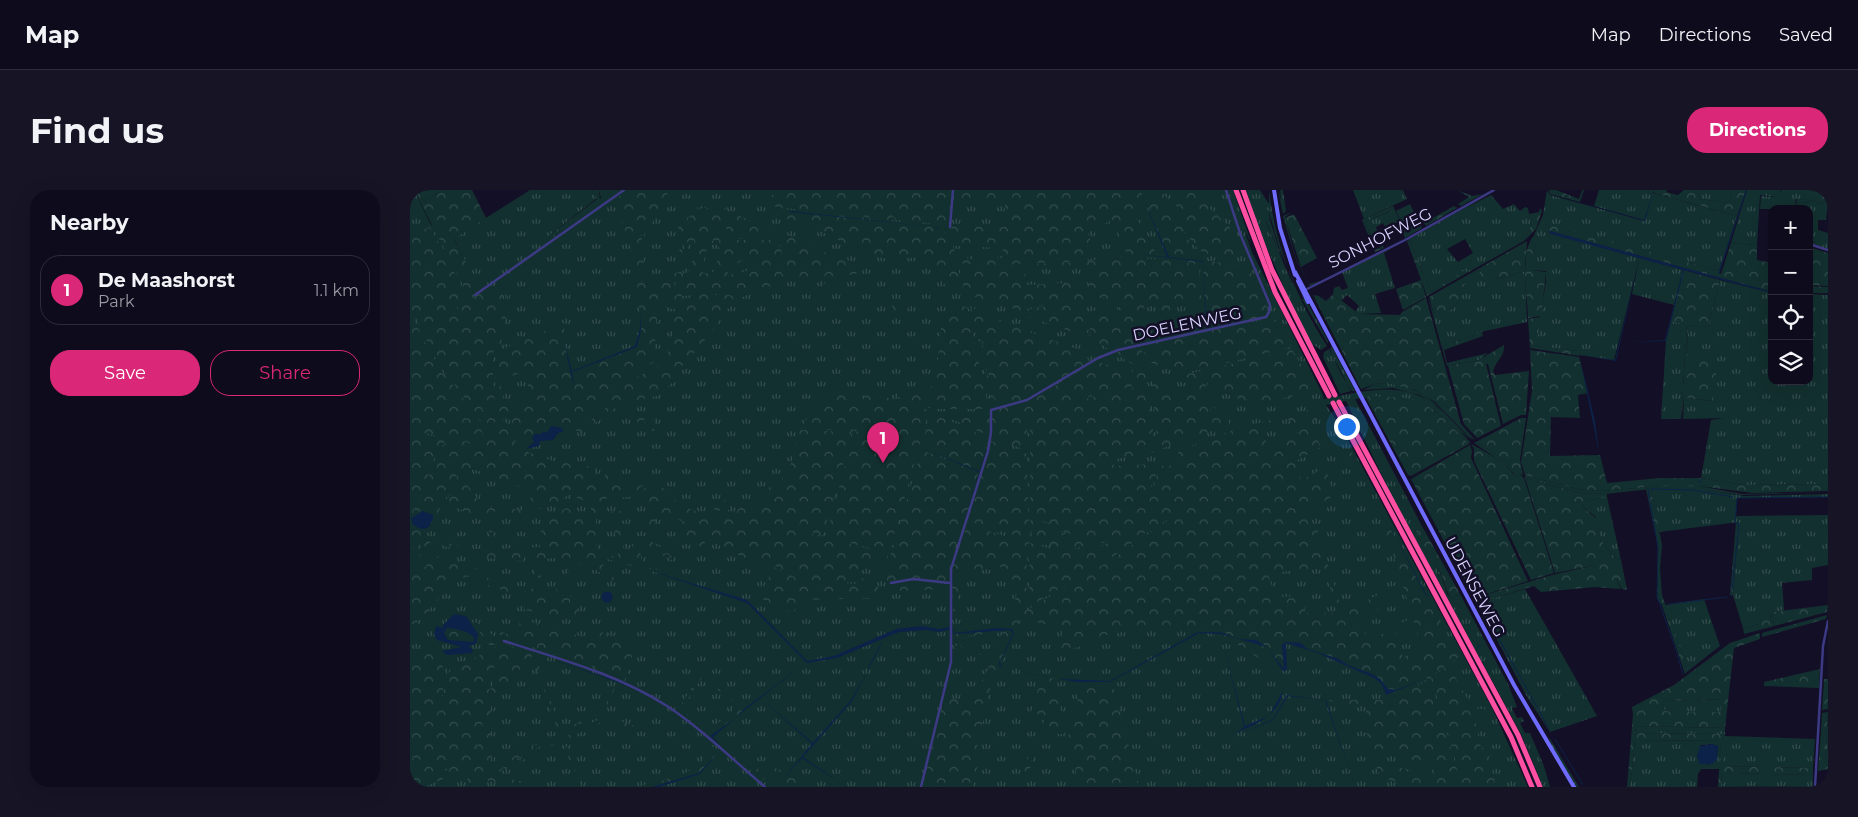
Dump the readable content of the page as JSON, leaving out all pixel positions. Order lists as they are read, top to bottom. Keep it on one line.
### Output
{"streets":{"street":["SONHOFWEG","DOELENWEG","UDENSEWEG"]},"crossings":[["SONHOFWEG","UDENSEWEG"]],"page":{"header":"Map","nav":["Map","Directions","Saved"],"buttons":["Directions",["Save","Share"]],"title":"Find us","heading":"Nearby","map_buttons":["+","−"],"list":[{"mark":"1","name":"De Maashorst","note":"Park","value":"1.1 km"}],"pins":"1"}}
